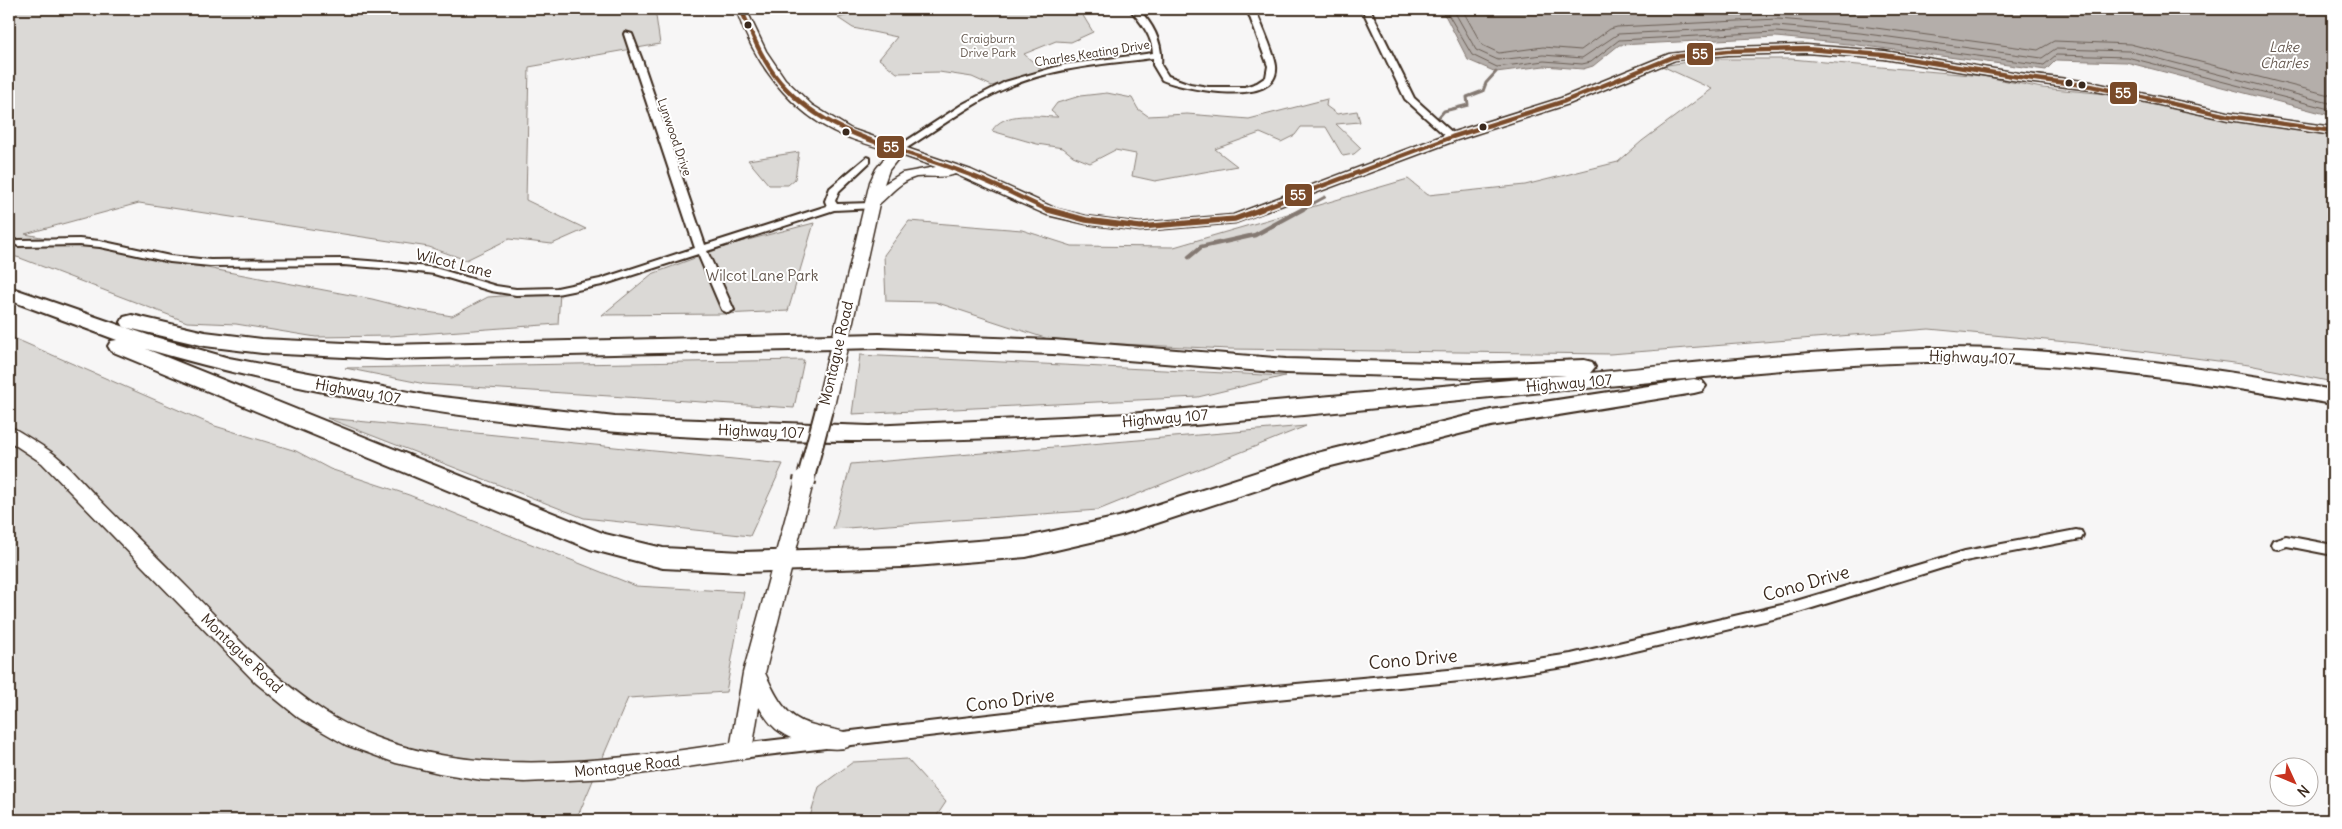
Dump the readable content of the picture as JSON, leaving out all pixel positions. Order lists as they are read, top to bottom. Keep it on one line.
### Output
{"streets":{"highway":["Highway 107"],"main road":["Montague Road"],"street":["Charles Keating Drive","Lynwood Drive","Wilcot Lane","Cono Drive"]},"crossings":[["Charles Keating Drive","Montague Road"],["Lynwood Drive","Wilcot Lane"],["Wilcot Lane","Montague Road"],["Montague Road","Cono Drive"]],"water":["Lake Charles"],"parks":["Craigburn Drive Park","Wilcot Lane Park"],"lines":["transit line 55"],"north":"bottom right"}
